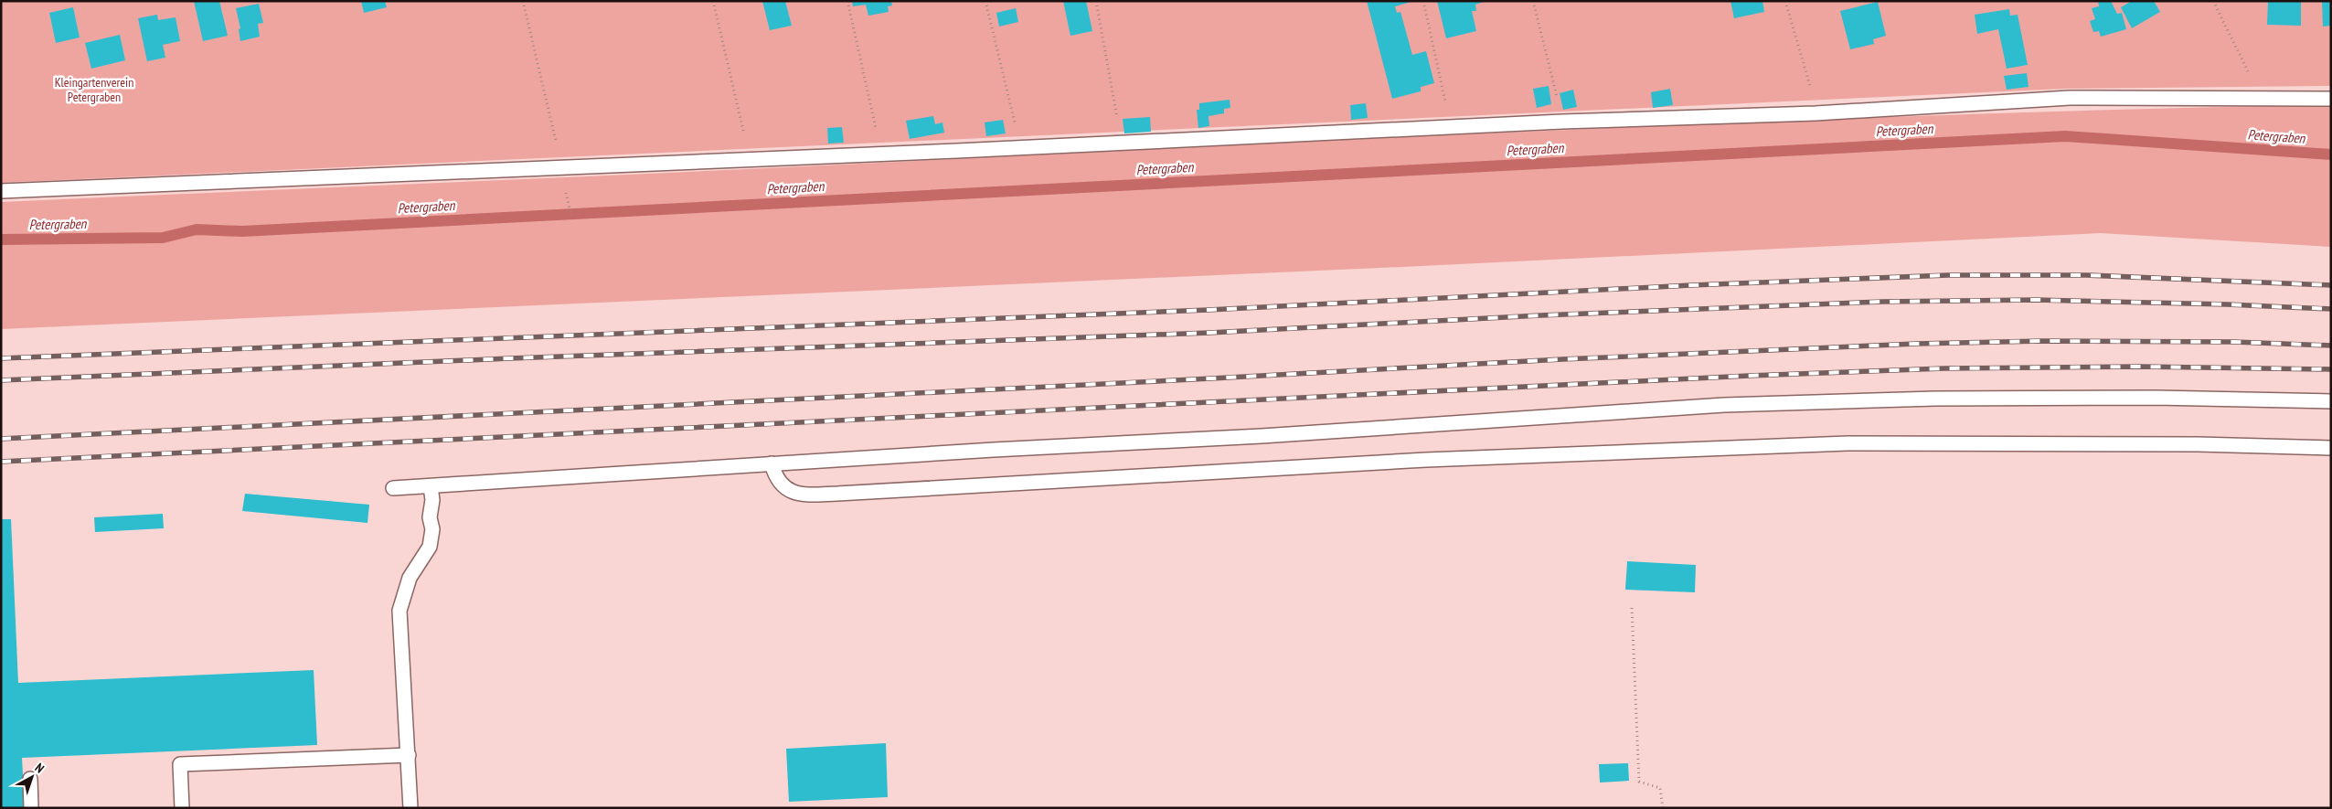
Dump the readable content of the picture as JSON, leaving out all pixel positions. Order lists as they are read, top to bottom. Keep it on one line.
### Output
{"water":["Petergraben"],"parks":["Kleingartenverein Petergraben"],"north":"top right"}
